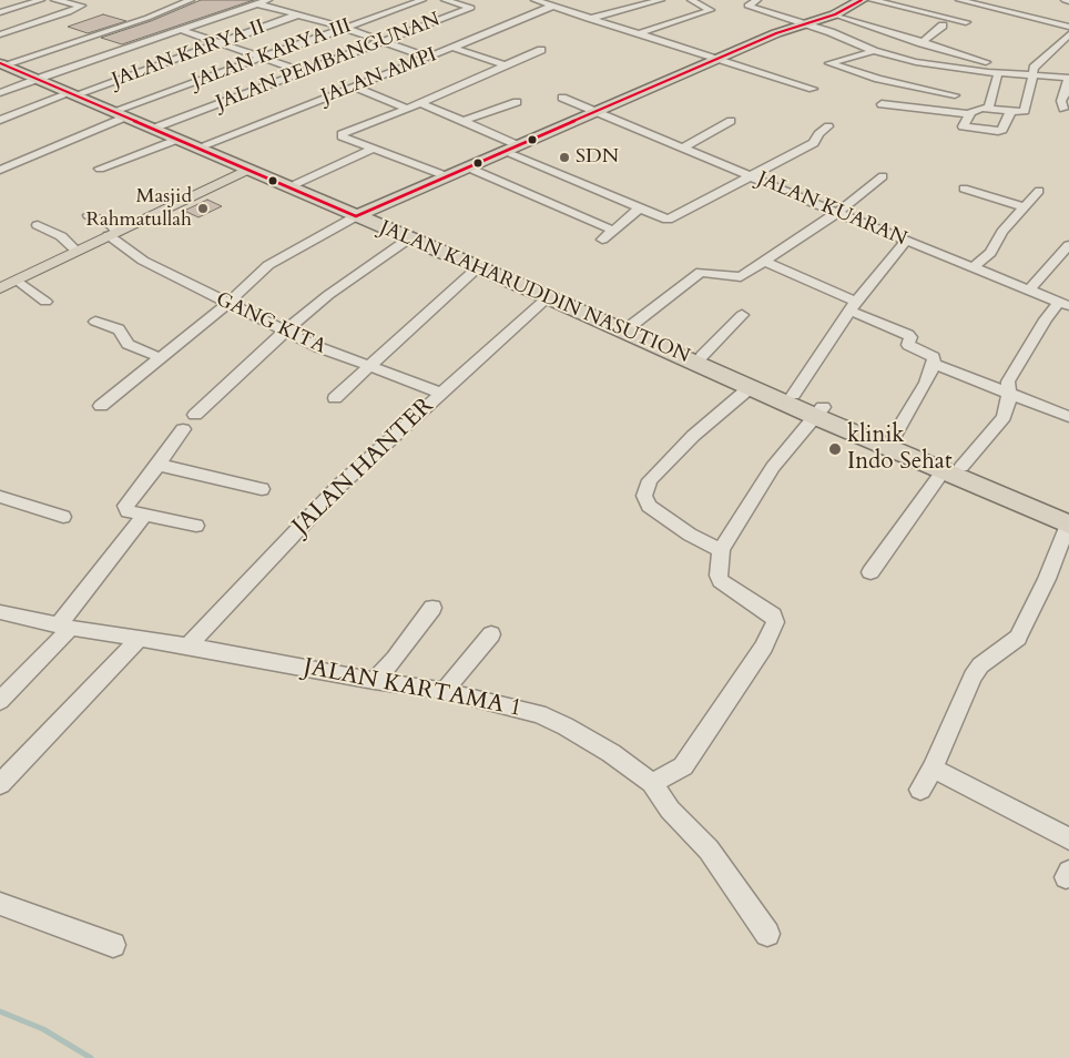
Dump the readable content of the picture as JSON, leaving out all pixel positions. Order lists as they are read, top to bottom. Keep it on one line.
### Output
{"streets":{"highway":["JALAN KAHARUDDIN NASUTION"],"street":["JALAN KARYA II","JALAN KARYA III","JALAN PEMBANGUNAN","JALAN AMPI","JALAN KUARAN","GANG KITA","JALAN HANTER","JALAN KARTAMA 1"]},"crossings":[["JALAN KARYA II","JALAN KAHARUDDIN NASUTION"],["JALAN KARYA III","JALAN KAHARUDDIN NASUTION"],["JALAN PEMBANGUNAN","JALAN KAHARUDDIN NASUTION"],["JALAN AMPI","JALAN KAHARUDDIN NASUTION"],["JALAN KAHARUDDIN NASUTION","JALAN HANTER"],["GANG KITA","JALAN HANTER"],["JALAN HANTER","JALAN KARTAMA 1"]],"places":["SDN","Masjid Rahmatullah","klinik Indo Sehat"]}
